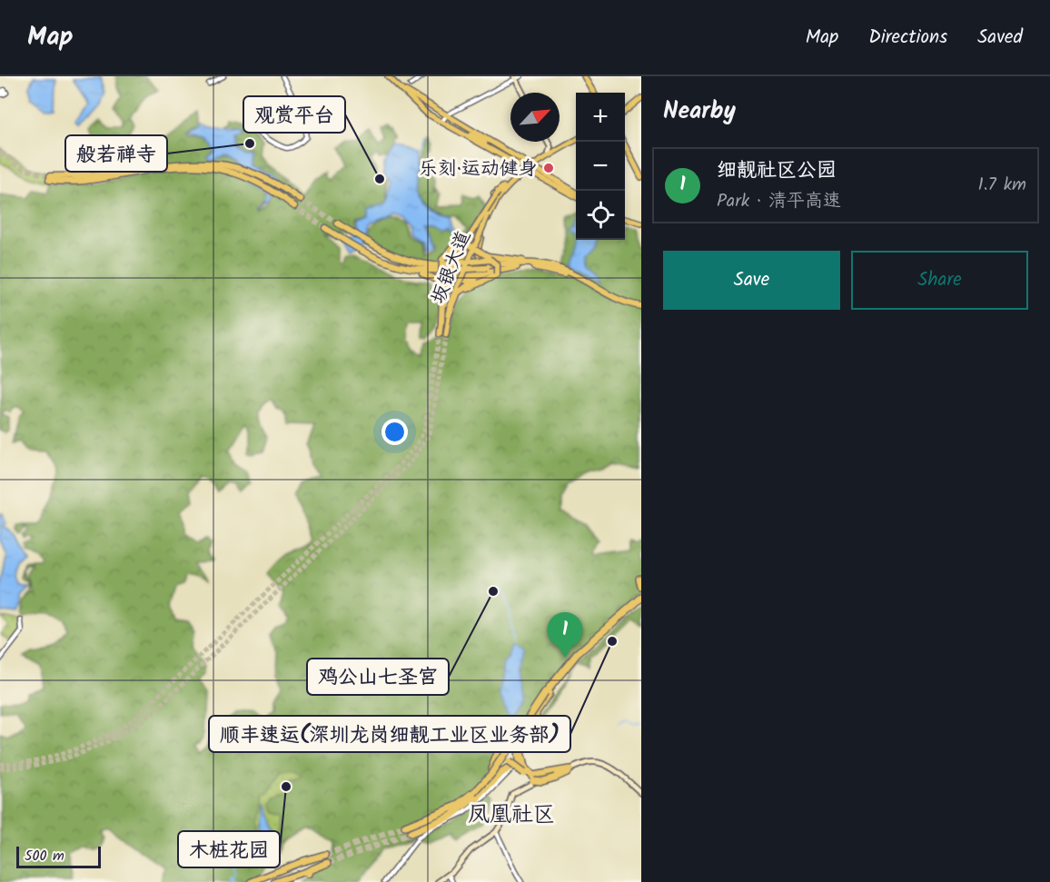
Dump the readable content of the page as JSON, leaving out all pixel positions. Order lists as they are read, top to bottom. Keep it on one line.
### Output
{"streets":{"main road":["坂银大道"]},"districts":["凤凰社区"],"places":["般若禅寺","乐刻·运动健身","观赏平台","鸡公山七圣宫","顺丰速运(深圳龙岗细靓工业区业务部)","木桩花园"],"scale_bar":"500 m","north":"top right","page":{"header":"Map","nav":["Map","Directions","Saved"],"heading":"Nearby","map_buttons":["+","−"],"list":[{"mark":"1","name":"细靓社区公园","note":"Park · 清平高速","value":"1.7 km"}],"buttons":["Save","Share"],"pins":"1","scale":"500 m"}}
